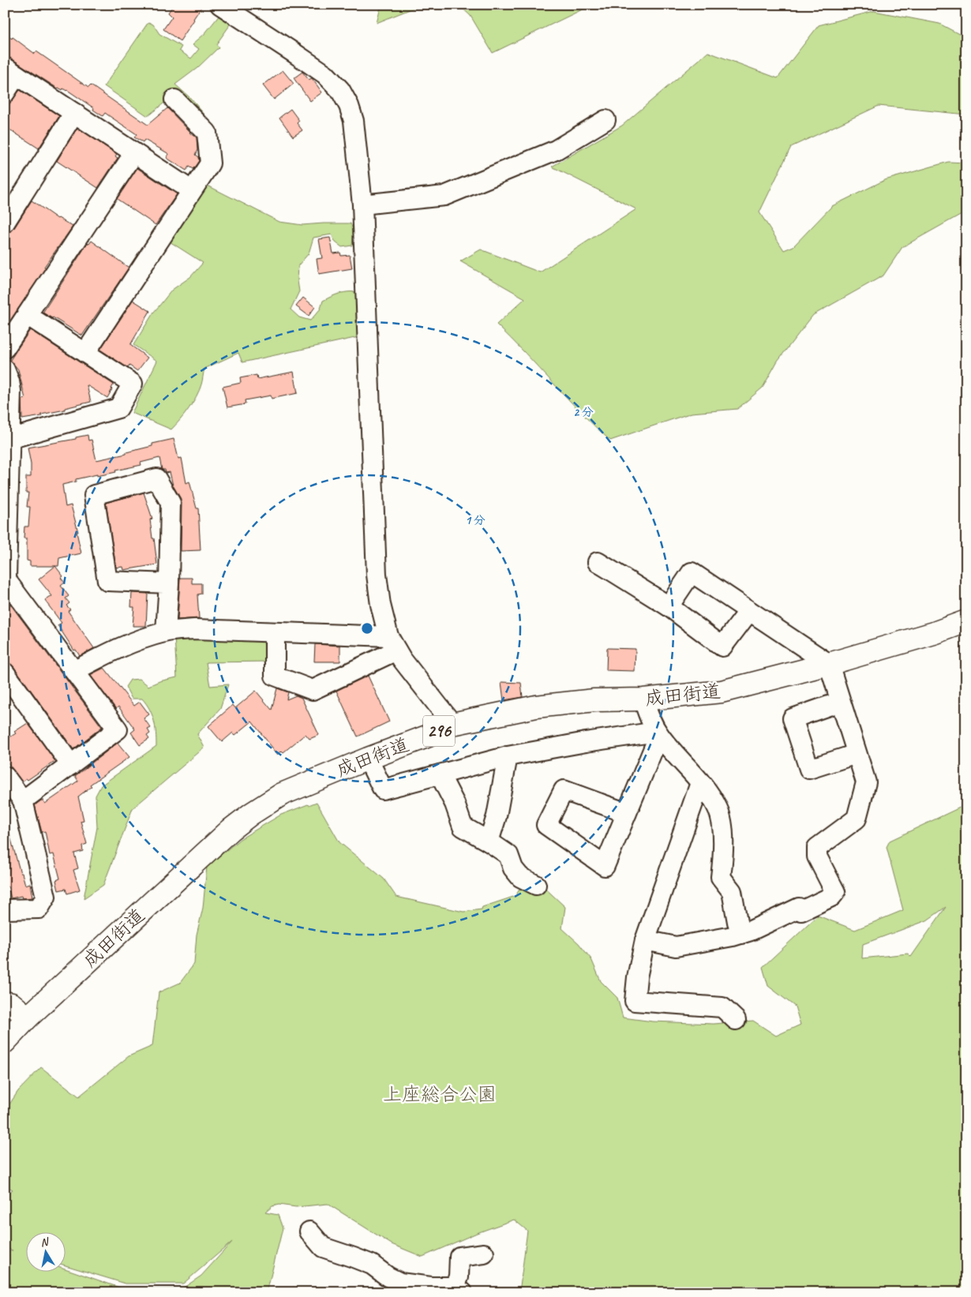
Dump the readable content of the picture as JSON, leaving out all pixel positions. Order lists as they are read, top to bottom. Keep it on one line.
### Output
{"streets":{"highway":["成田街道","296"]},"parks":["上座総合公園"],"north":"top","rings":["2 分","1 分"]}
